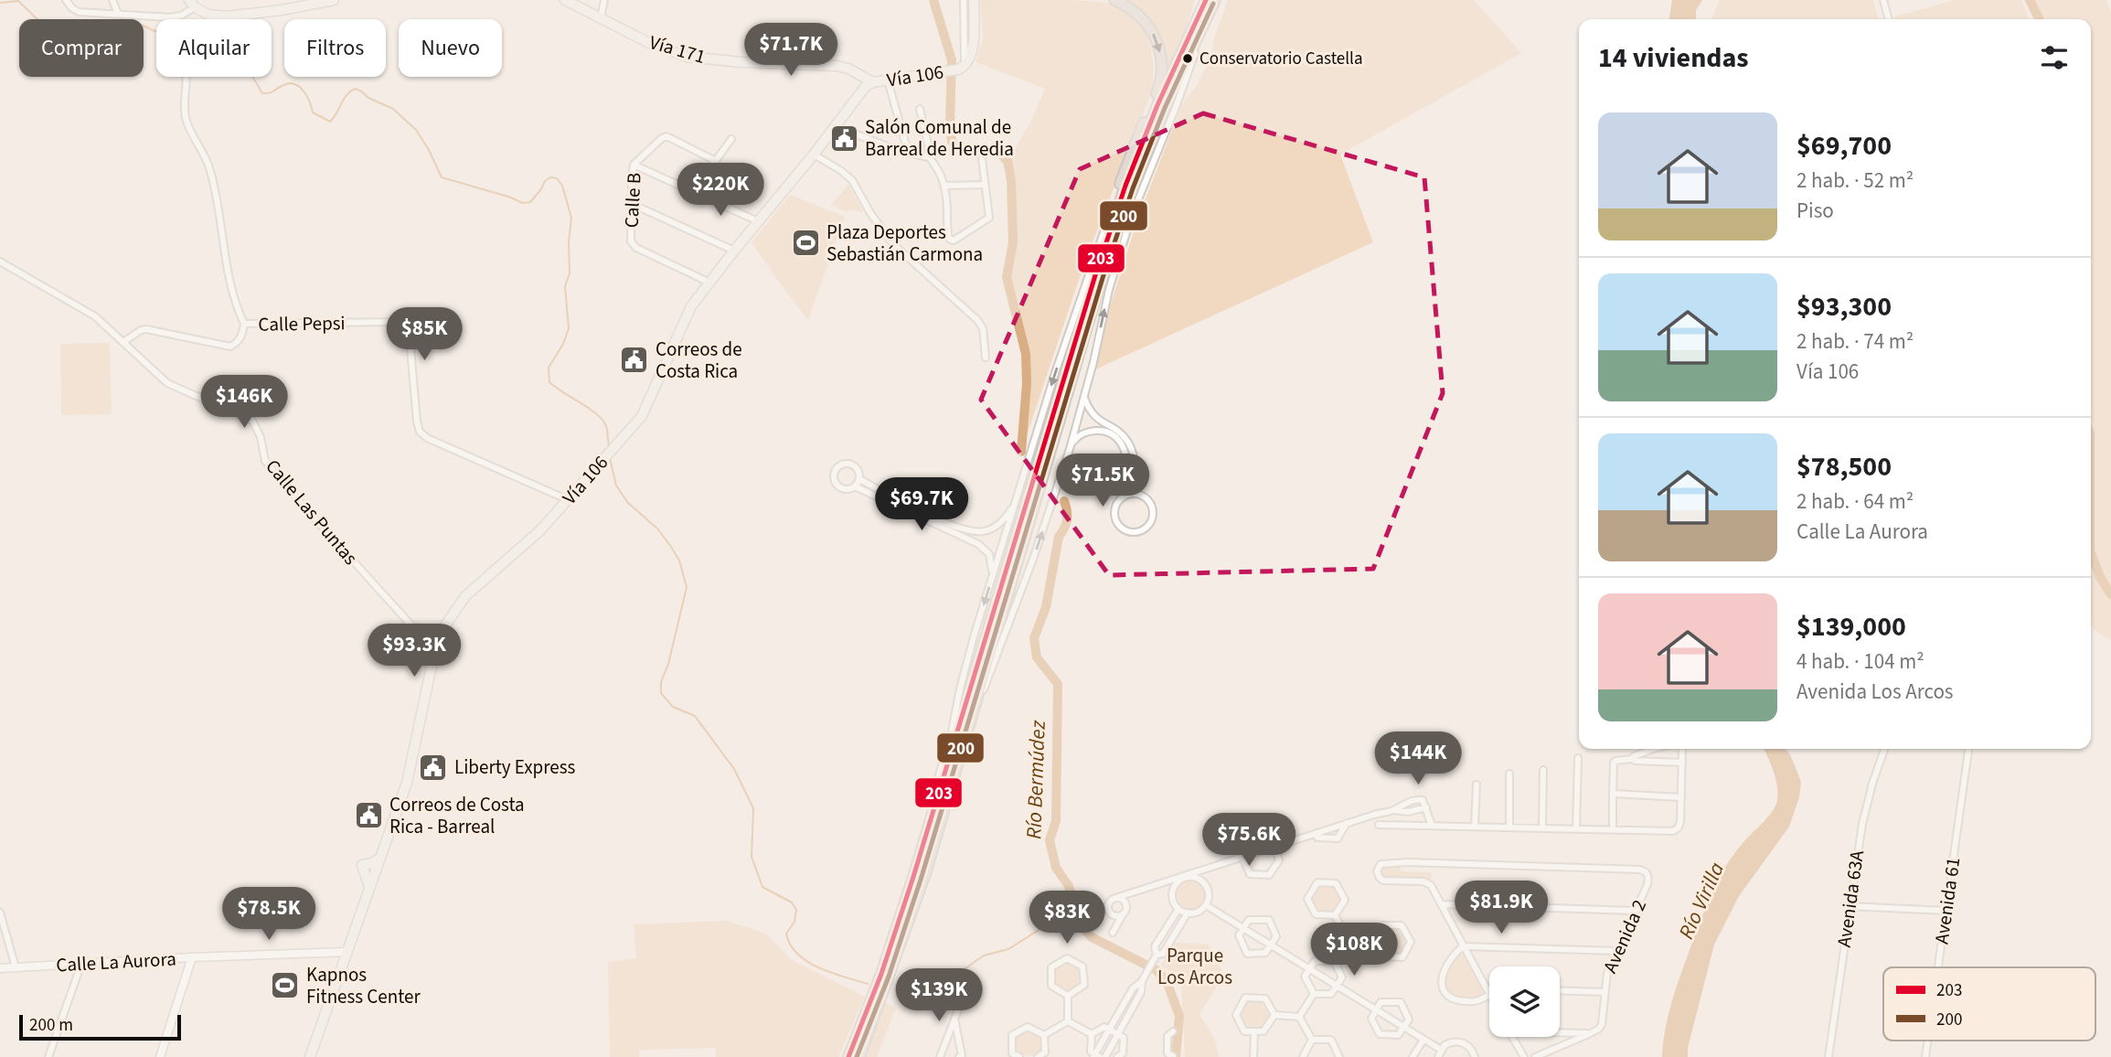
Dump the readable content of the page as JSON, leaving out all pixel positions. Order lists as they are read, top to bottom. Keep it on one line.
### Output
{"streets":{"main road":["Vía 171","Vía 106"],"street":["Calle B","Calle Pepsi","Calle Las Puntas","Avenida 63A","Avenida 61","Avenida 2","Calle La Aurora"]},"crossings":[["Vía 171","Vía 106"],["Vía 106","Calle B"],["Vía 106","Calle Pepsi"],["Vía 106","Calle Las Puntas"],["Vía 106","Calle La Aurora"]],"water":["Río Bermúdez","Río Virilla"],"parks":["Parque Los Arcos"],"places":{"other":["Conservatorio Castella"],"public building":["Salón Comunal de Barreal de Heredia","Correos de Costa Rica","Liberty Express","Correos de Costa Rica - Barreal"],"sports":["Plaza Deportes Sebastián Carmona","Kapnos Fitness Center"]},"lines":["transit line 203","transit line 200"],"legend":["203","200"],"scale_bar":"200 m","page":{"chip":["Comprar","Alquilar","Filtros","Nuevo"],"heading":"14 viviendas","price":["$71.7K","$220K","$85K","$146K","$71.5K","$69.7K","$93.3K","$144K","$75.6K","$81.9K","$78.5K","$83K","$108K","$139K"],"list":[{"name":"$69,700","note":"2 hab. · 52 m² · Piso"},{"name":"$93,300","note":"2 hab. · 74 m² · Vía 106"},{"name":"$78,500","note":"2 hab. · 64 m² · Calle La Aurora"},{"name":"$139,000","note":"4 hab. · 104 m² · Avenida Los Arcos"}],"scale":"200 m"}}
